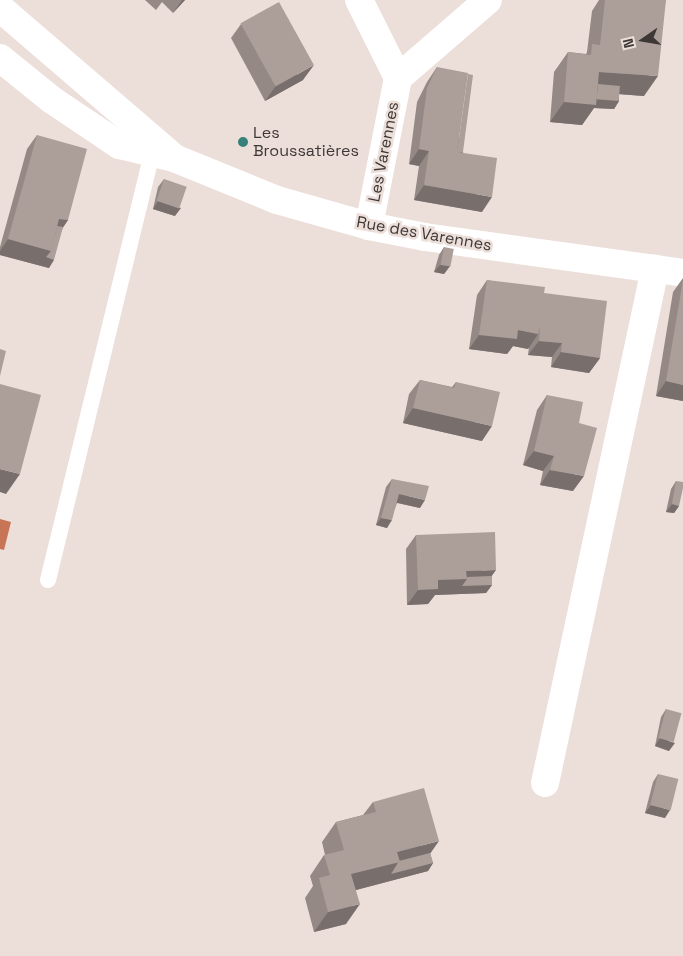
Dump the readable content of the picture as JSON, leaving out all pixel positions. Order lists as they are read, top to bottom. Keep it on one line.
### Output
{"streets":{"street":["Les Varennes","Rue des Varennes"]},"crossings":[["Les Varennes","Rue des Varennes"]],"places":["Les Broussatières"],"north":"left"}
